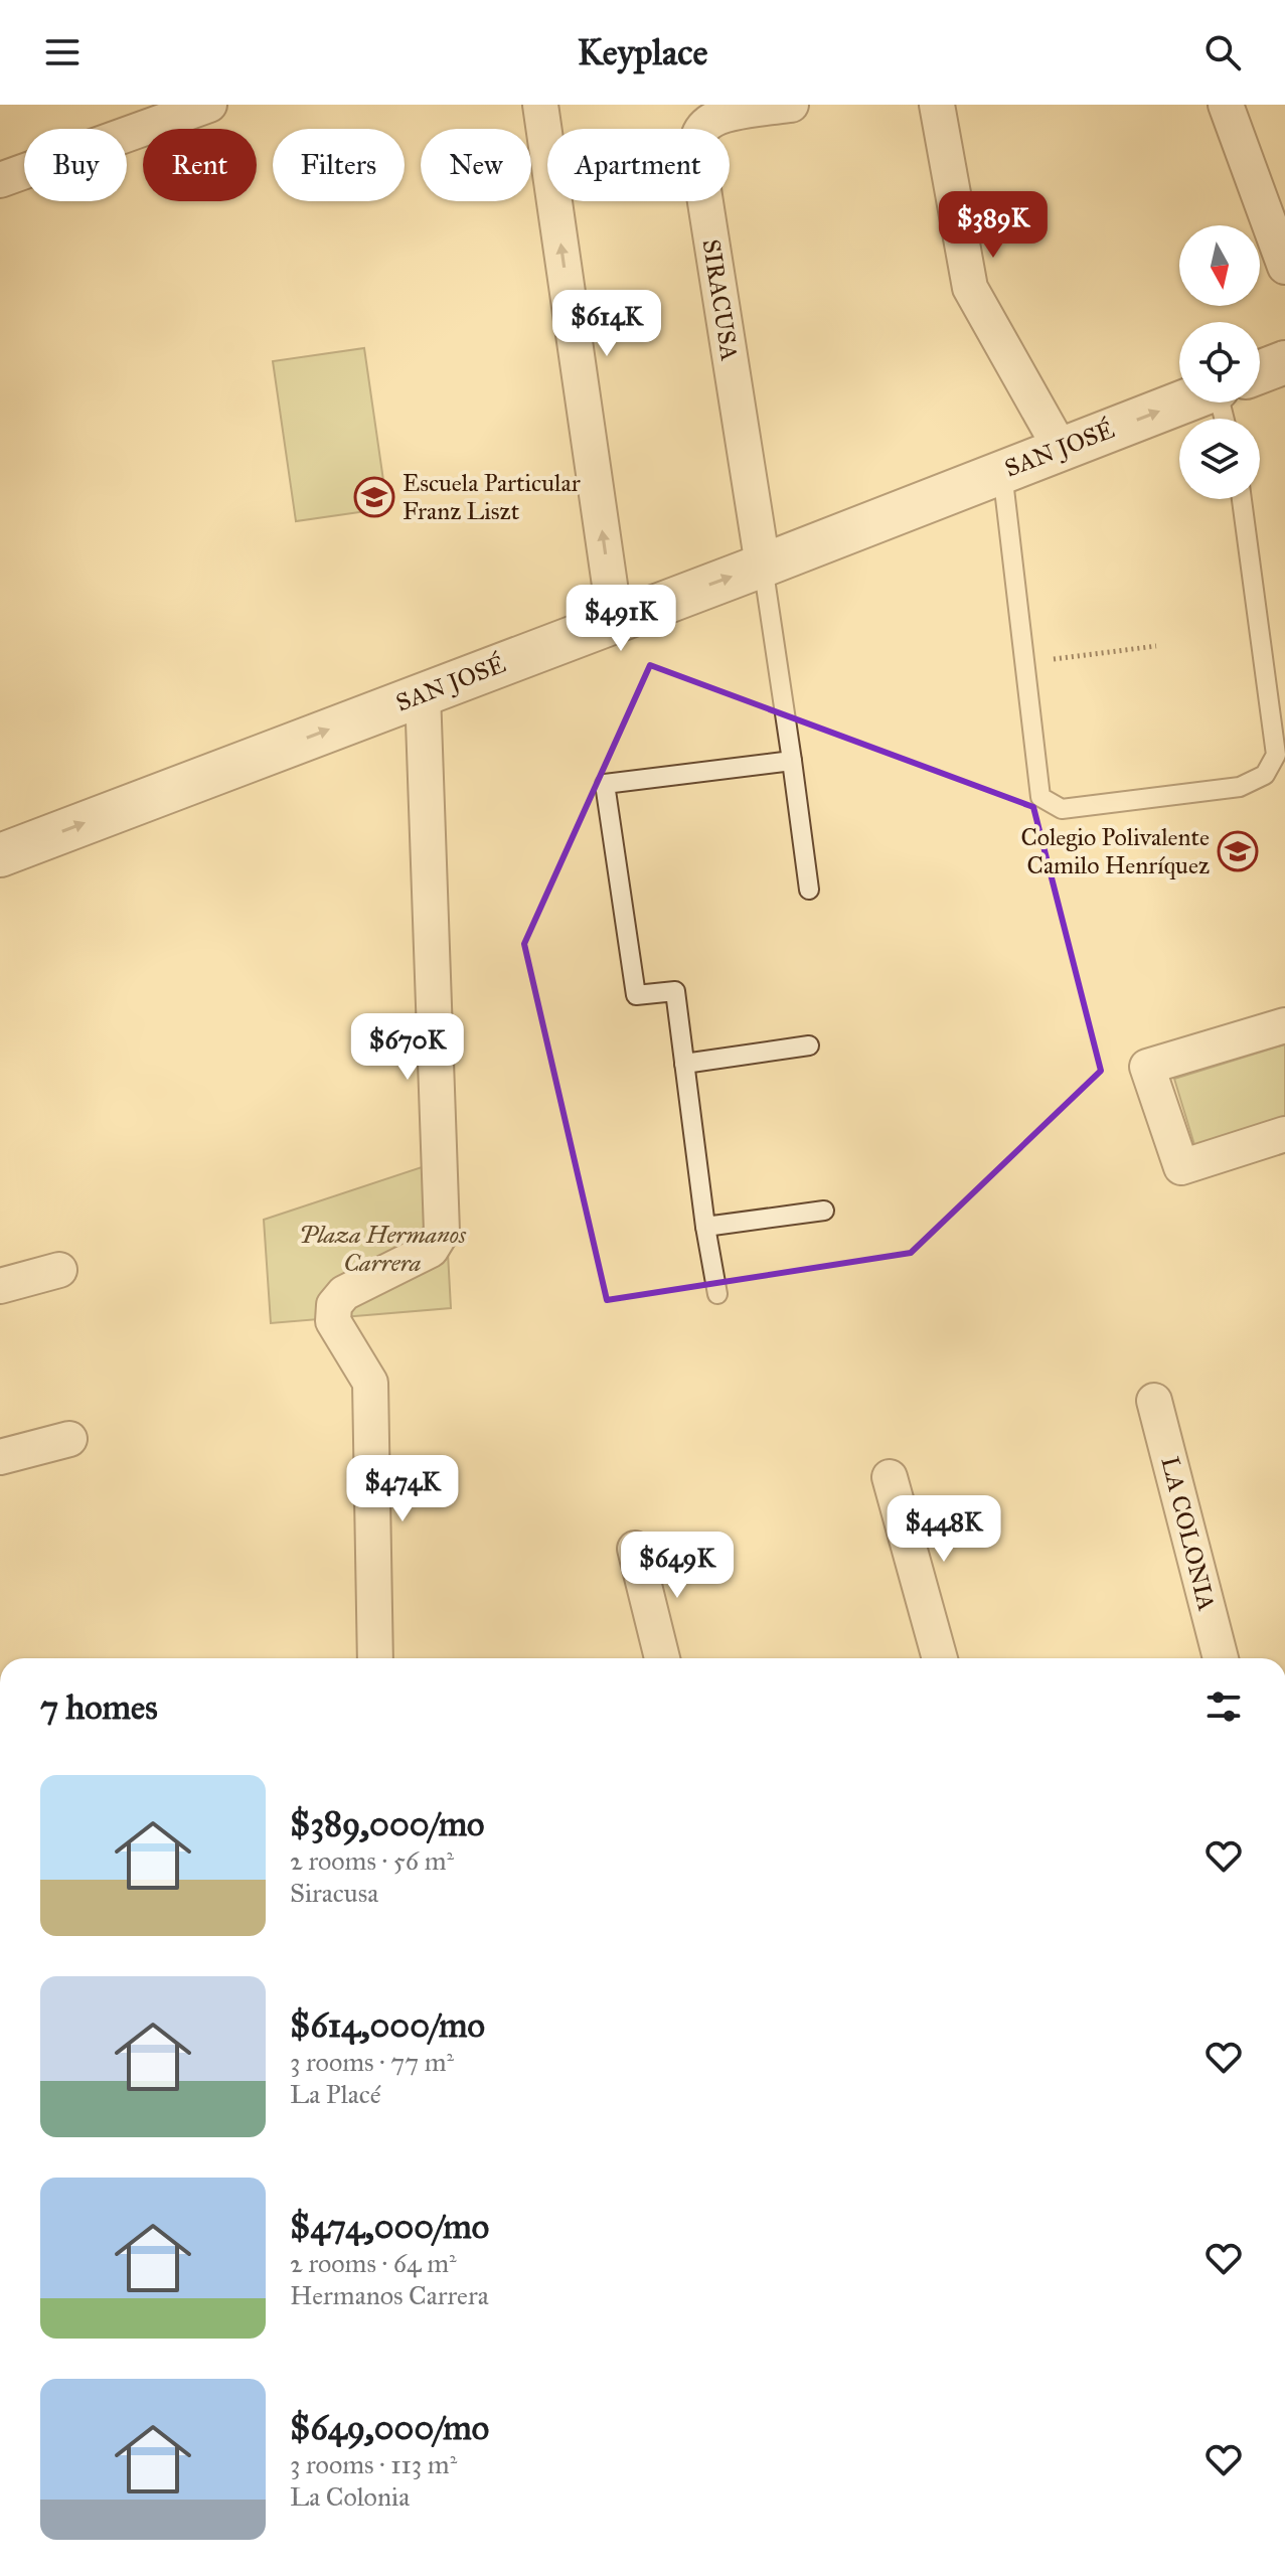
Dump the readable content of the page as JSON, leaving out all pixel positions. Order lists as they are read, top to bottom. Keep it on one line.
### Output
{"streets":{"street":["SIRACUSA","SAN JOSÉ","LA COLONIA"]},"crossings":[["SIRACUSA","SAN JOSÉ"]],"one_way":["SAN JOSÉ"],"parks":["Plaza Hermanos Carrera"],"places":{"school or university":["Escuela Particular Franz Liszt","Colegio Polivalente Camilo Henríquez"]},"north":"bottom","page":{"header":"Keyplace","chip":["Buy","Rent","Filters","New","Apartment"],"price":["$389K","$614K","$491K","$670K","$474K","$448K","$649K"],"heading":"7 homes","list":[{"name":"$389,000/mo","note":"2 rooms · 56 m² · Siracusa"},{"name":"$614,000/mo","note":"3 rooms · 77 m² · La Placé"},{"name":"$474,000/mo","note":"2 rooms · 64 m² · Hermanos Carrera"},{"name":"$649,000/mo","note":"3 rooms · 113 m² · La Colonia"}]}}
